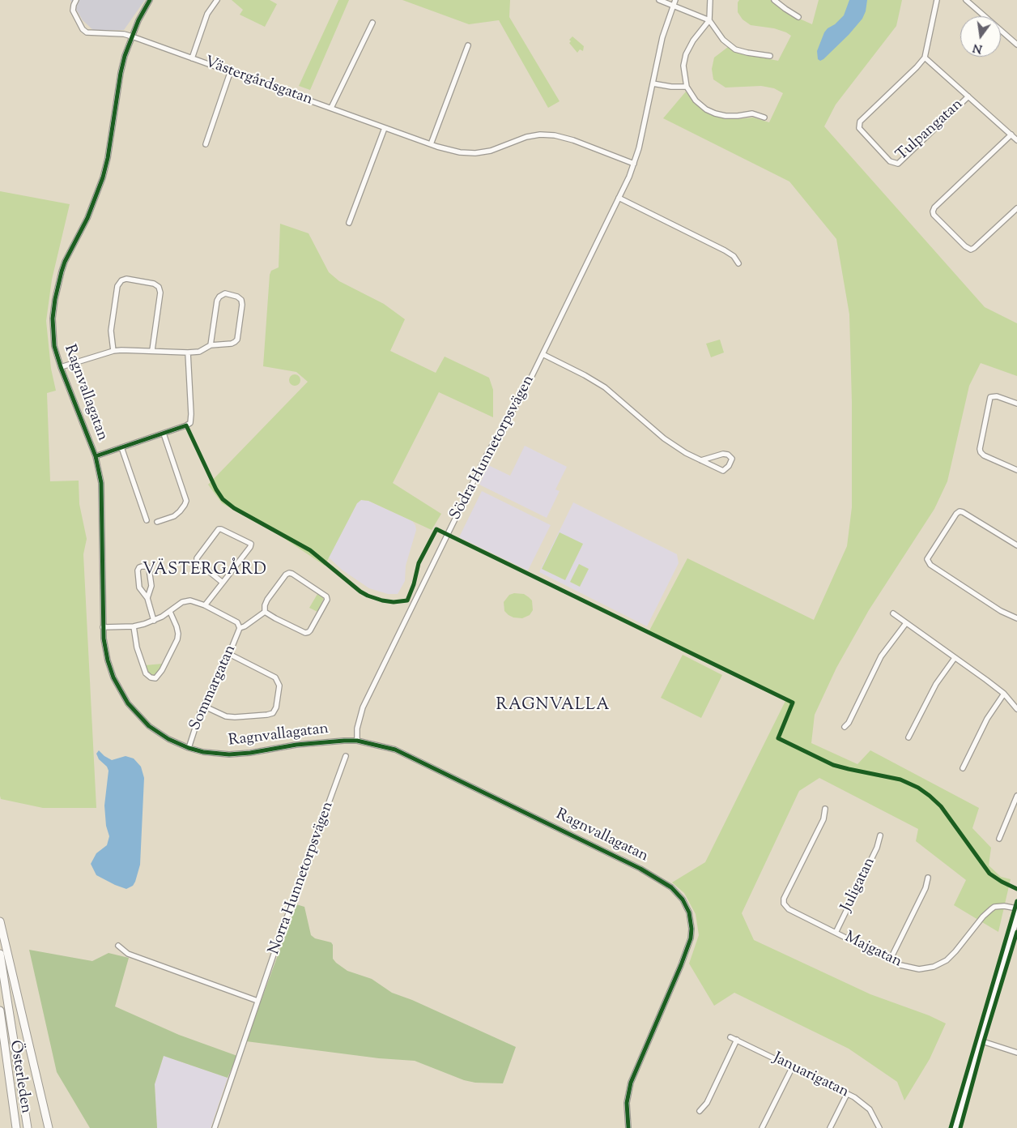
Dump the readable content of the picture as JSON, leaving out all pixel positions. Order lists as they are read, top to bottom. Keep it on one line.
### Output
{"streets":{"main road":["Österleden"],"street":["Västergårdsgatan","Tulpangatan","Ragnvallagatan","Södra Hunnetorpsvägen","Sommargatan","Norra Hunnetorpsvägen","Juligatan","Majgatan","Januarigatan"]},"crossings":[["Västergårdsgatan","Ragnvallagatan"],["Västergårdsgatan","Södra Hunnetorpsvägen"],["Ragnvallagatan","Södra Hunnetorpsvägen"],["Ragnvallagatan","Sommargatan"],["Juligatan","Majgatan"]],"districts":["VÄSTERGÅRD","RAGNVALLA"],"north":"bottom"}
